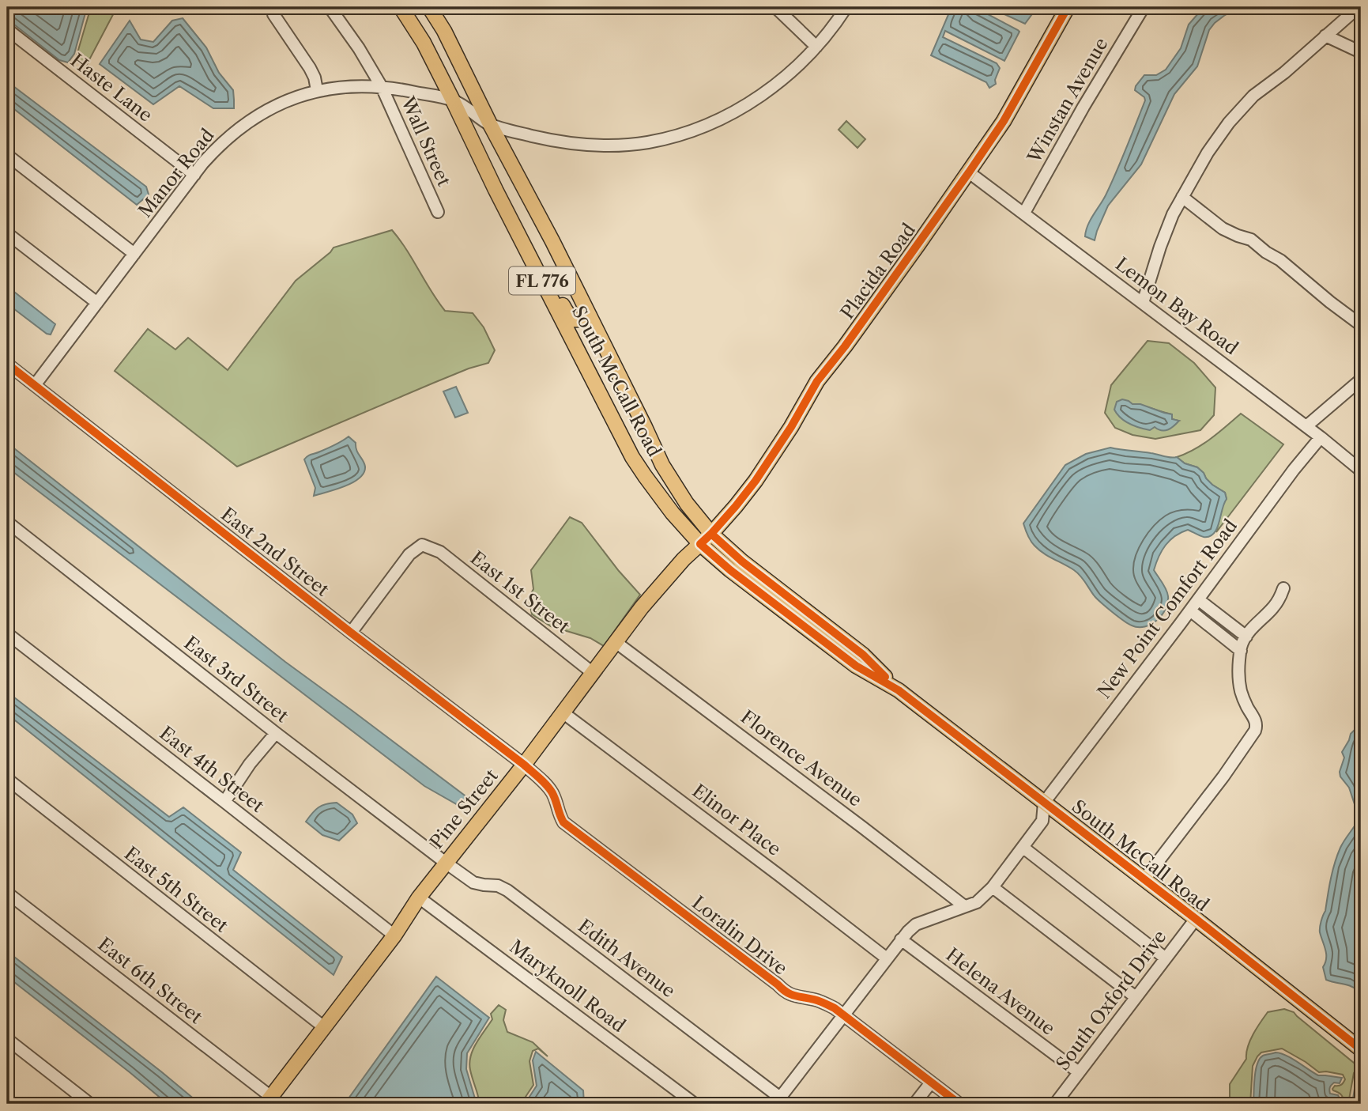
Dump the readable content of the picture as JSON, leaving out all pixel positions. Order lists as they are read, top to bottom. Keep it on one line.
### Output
{"streets":{"main road":["Placida Road","FL 776","South McCall Road","Pine Street"],"street":["Haste Lane","Winstan Avenue","Wall Street","Manor Road","Lemon Bay Road","East 2nd Street","East 1st Street","New Point Comfort Road","East 3rd Street","Florence Avenue","East 4th Street","Elinor Place","East 5th Street","Loralin Drive","Edith Avenue","East 6th Street","Maryknoll Road","Helena Avenue","South Oxford Drive"]},"crossings":[["Haste Lane","Manor Road"],["Winstan Avenue","Lemon Bay Road"],["Wall Street","Manor Road"],["Manor Road","South McCall Road"],["Manor Road","East 2nd Street"],["Placida Road","Lemon Bay Road"],["Placida Road","South McCall Road"],["Placida Road","Pine Street"],["Lemon Bay Road","New Point Comfort Road"],["South McCall Road","New Point Comfort Road"],["South McCall Road","Pine Street"],["South McCall Road","South Oxford Drive"],["East 2nd Street","East 1st Street"],["East 2nd Street","Pine Street"],["East 2nd Street","Loralin Drive"],["East 1st Street","Pine Street"],["East 3rd Street","Pine Street"],["East 3rd Street","Edith Avenue"],["Florence Avenue","Pine Street"],["East 4th Street","Pine Street"],["Pine Street","Elinor Place"],["Pine Street","East 5th Street"],["Pine Street","Loralin Drive"],["Pine Street","Edith Avenue"],["Pine Street","East 6th Street"],["Pine Street","Maryknoll Road"],["Helena Avenue","South Oxford Drive"]]}
